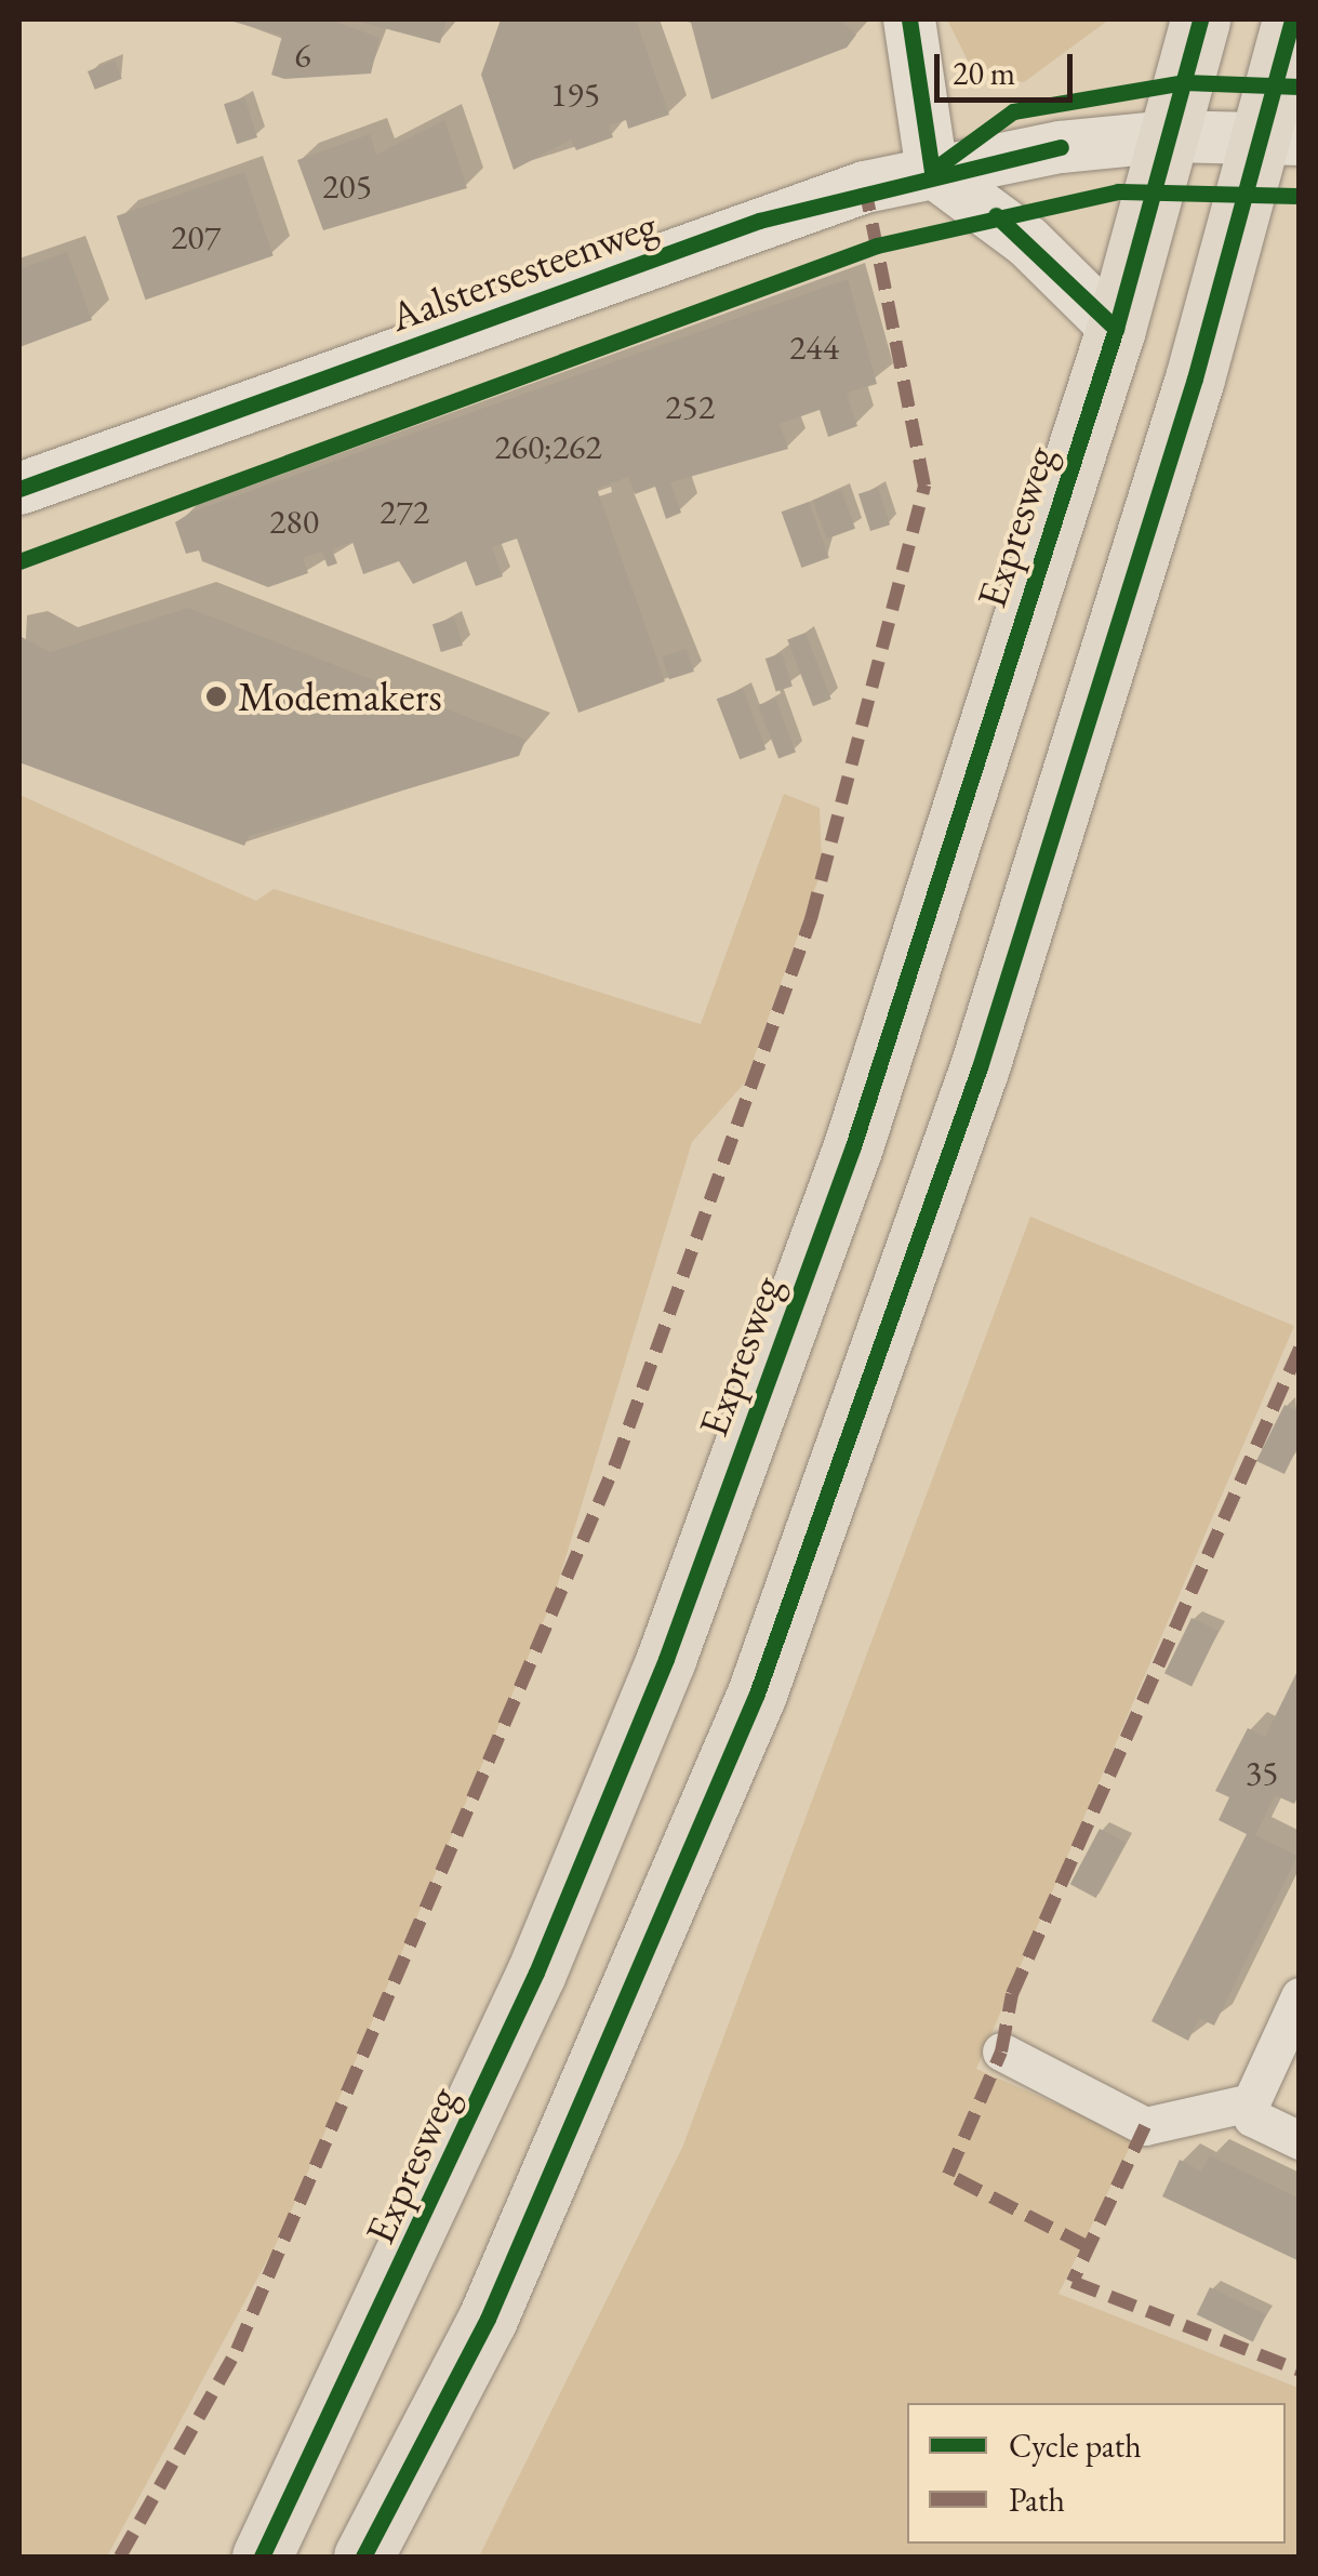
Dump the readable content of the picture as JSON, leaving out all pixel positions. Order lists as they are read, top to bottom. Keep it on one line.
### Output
{"streets":{"highway":["Expresweg"],"main road":["Aalstersesteenweg"]},"crossings":[["Aalstersesteenweg","Expresweg"]],"places":["Modemakers"],"house_numbers":["6","195","205","207","244","252","260;262","272","280","35"],"legend":["Cycle path","Path"],"scale_bar":"20 m"}
